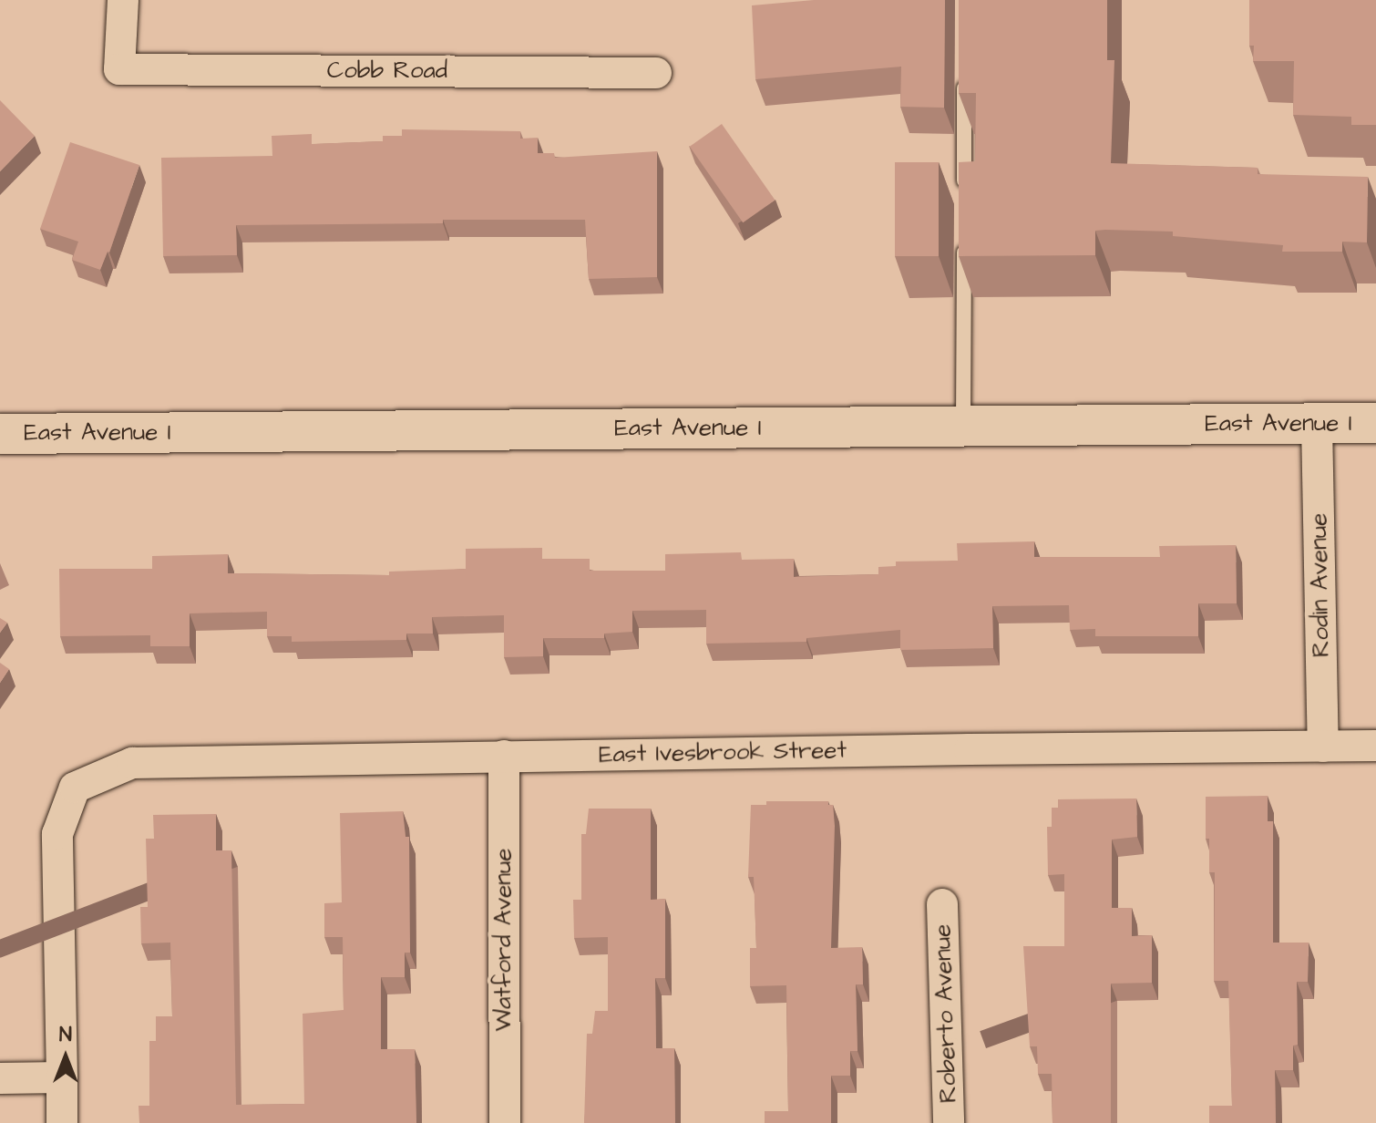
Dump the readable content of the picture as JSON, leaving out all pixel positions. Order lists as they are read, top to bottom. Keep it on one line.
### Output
{"streets":{"main road":["East Avenue I"],"street":["Cobb Road","Rodin Avenue","East Ivesbrook Street","Watford Avenue","Roberto Avenue"]},"crossings":[["East Avenue I","Rodin Avenue"],["Rodin Avenue","East Ivesbrook Street"],["East Ivesbrook Street","Watford Avenue"]],"north":"top"}
